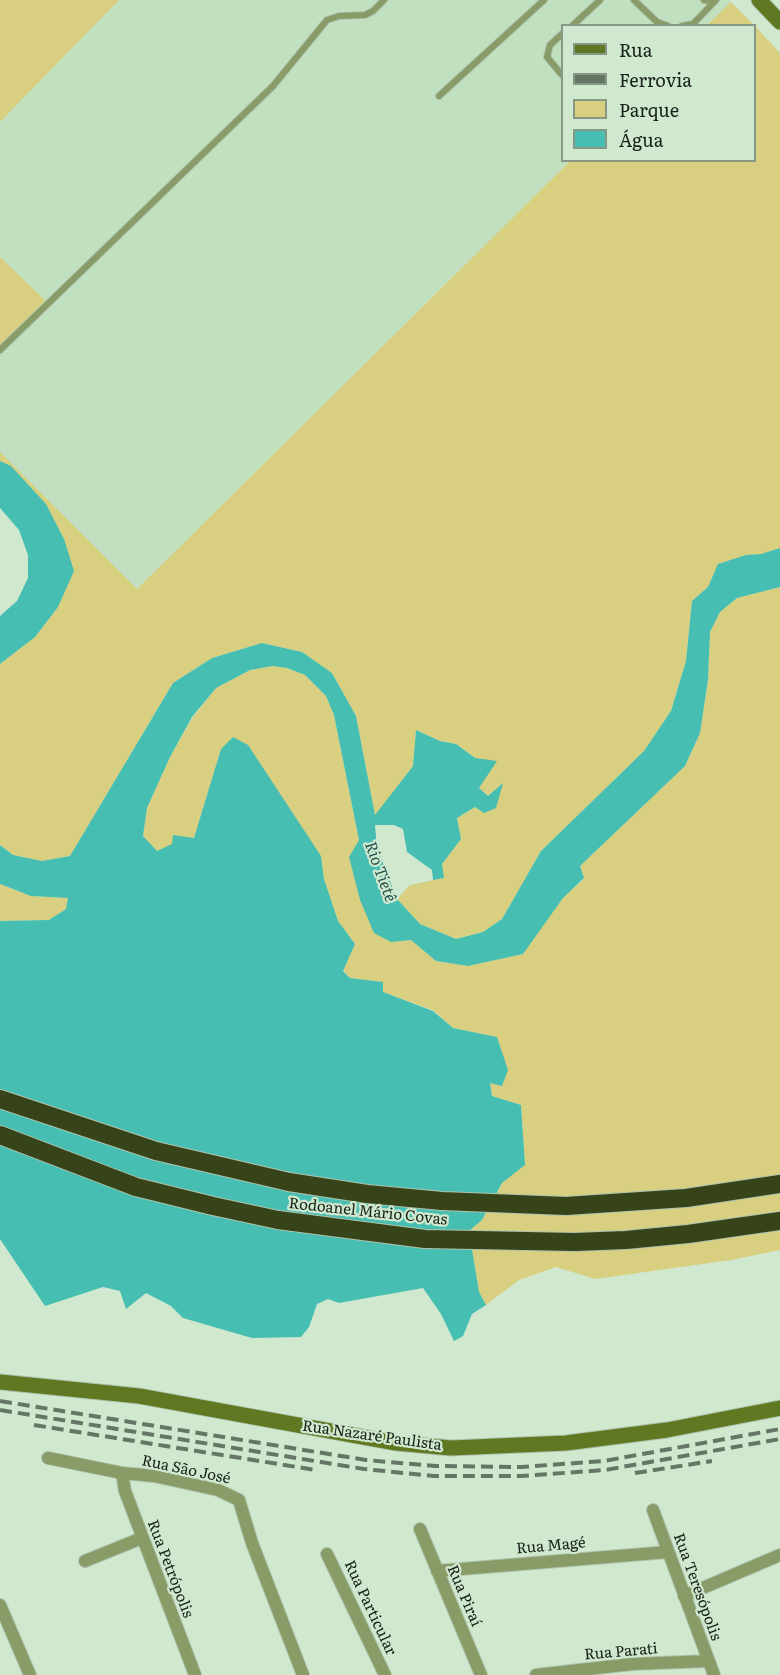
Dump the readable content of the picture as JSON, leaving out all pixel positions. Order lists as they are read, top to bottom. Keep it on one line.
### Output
{"streets":{"highway":["Rodoanel Mário Covas"],"main road":["Rua Nazaré Paulista"],"street":["Rua São José","Rua Magé","Rua Petrópolis","Rua Teresópolis","Rua Piraí","Rua Particular","Rua Parati"]},"crossings":[["Rua São José","Rua Petrópolis"],["Rua Magé","Rua Teresópolis"],["Rua Magé","Rua Piraí"],["Rua Teresópolis","Rua Parati"]],"water":["Rio Tietê"],"legend":["Rua","Ferrovia","Parque","Água"]}
